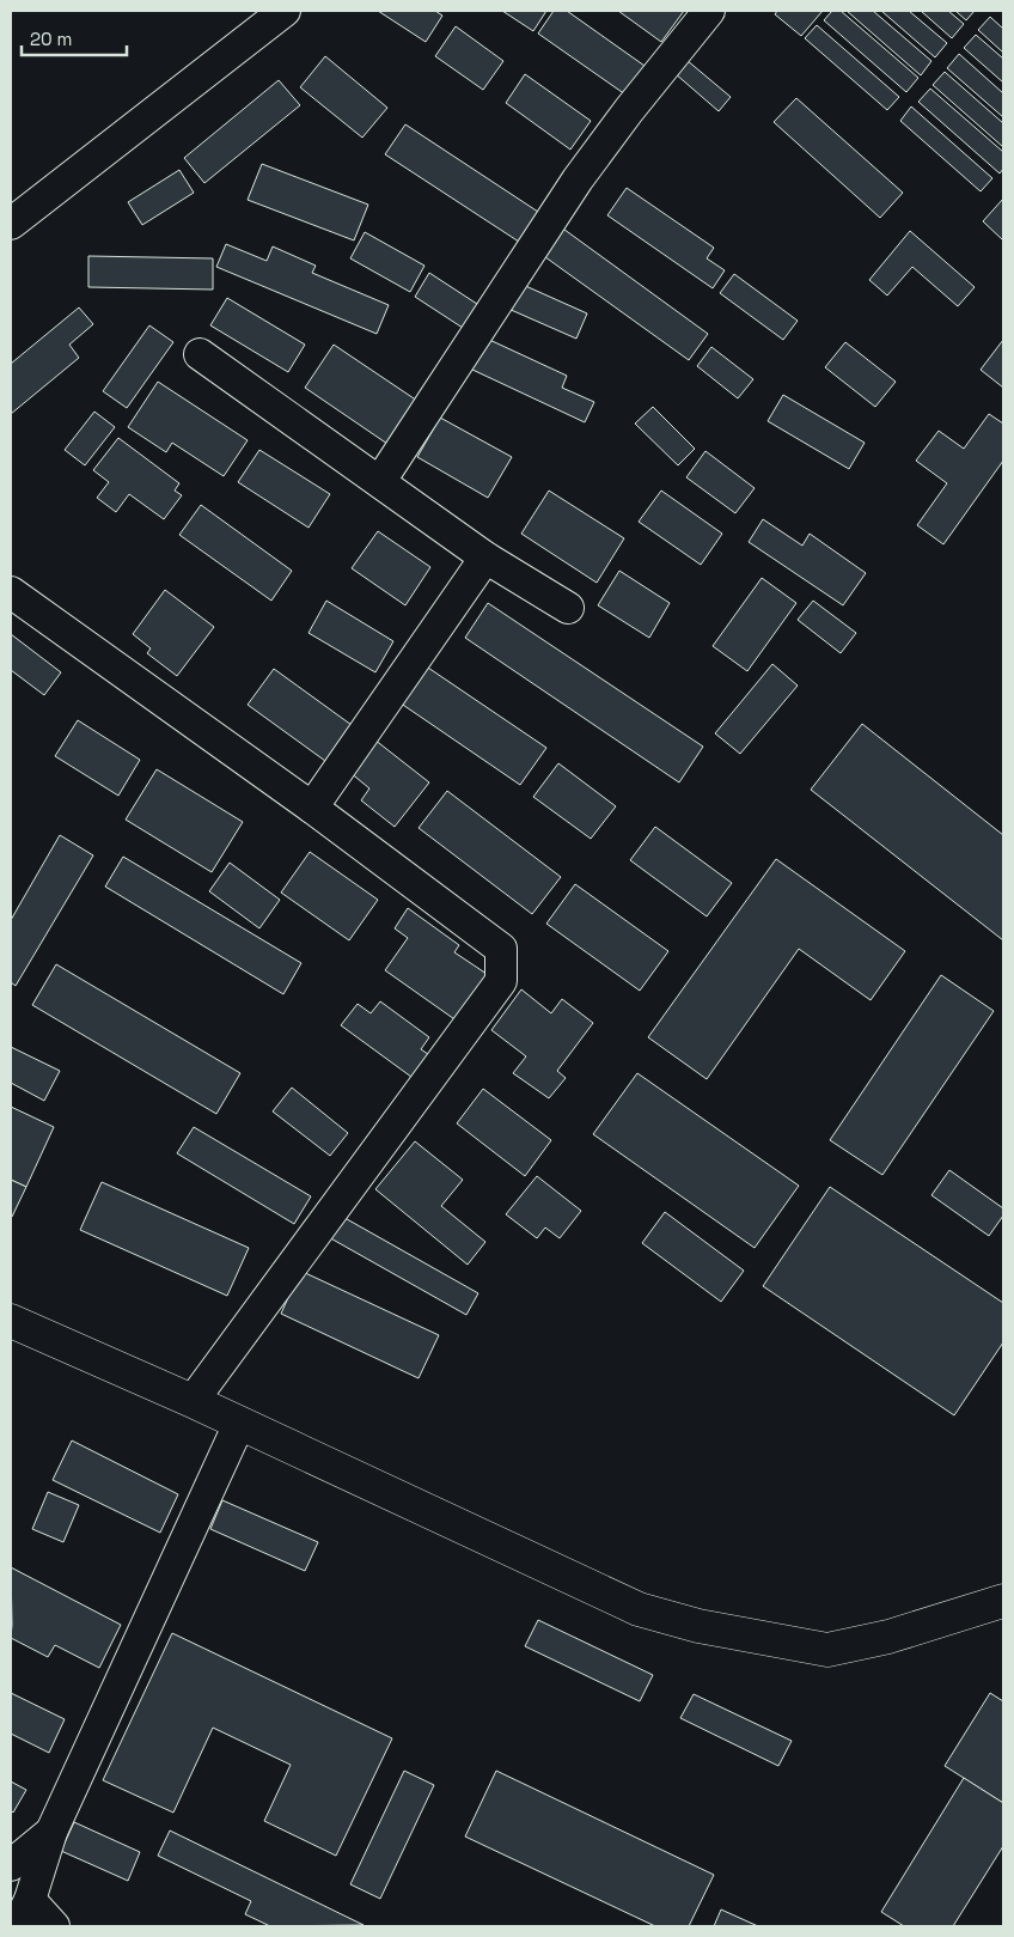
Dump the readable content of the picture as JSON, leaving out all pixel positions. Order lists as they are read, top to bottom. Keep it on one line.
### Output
{"scale_bar":"20 m"}
